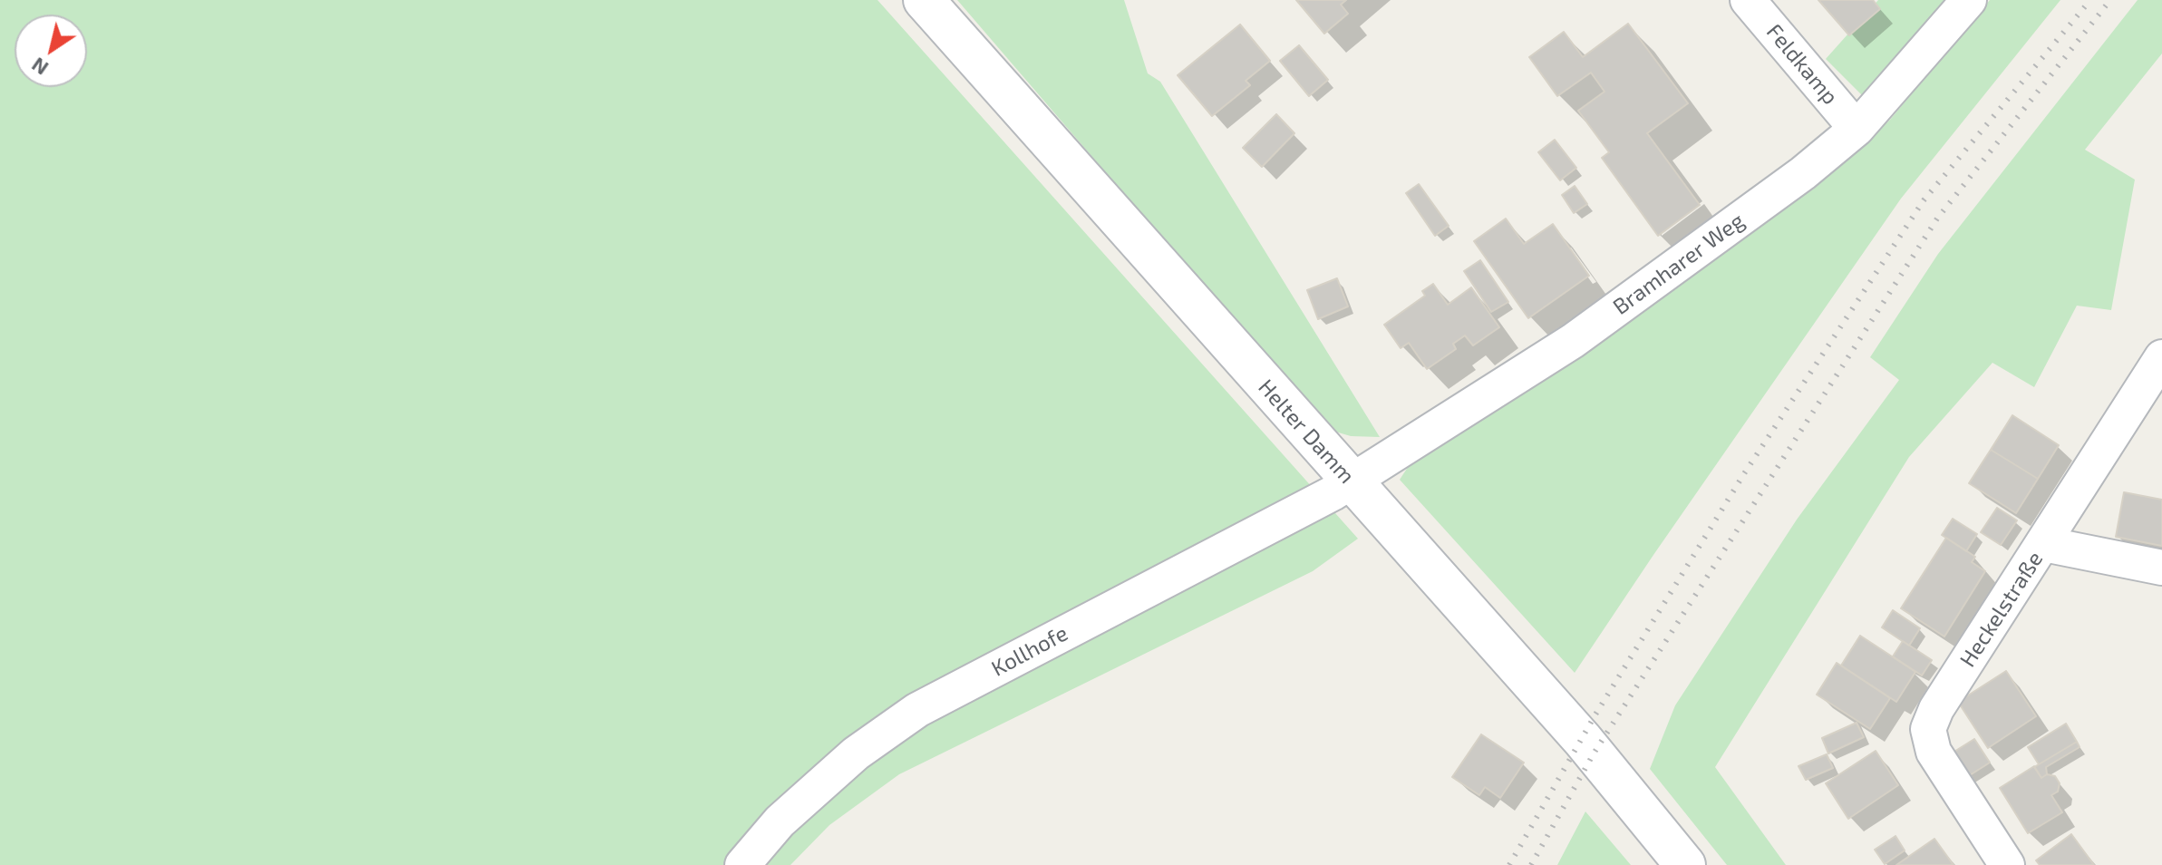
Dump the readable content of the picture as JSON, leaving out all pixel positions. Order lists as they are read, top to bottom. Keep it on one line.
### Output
{"streets":{"street":["Feldkamp","Bramharer Weg","Helter Damm","Heckelstraße","Kollhofe"]},"crossings":[["Feldkamp","Bramharer Weg"],["Bramharer Weg","Helter Damm"],["Bramharer Weg","Kollhofe"],["Helter Damm","Kollhofe"]],"north":"bottom left"}
